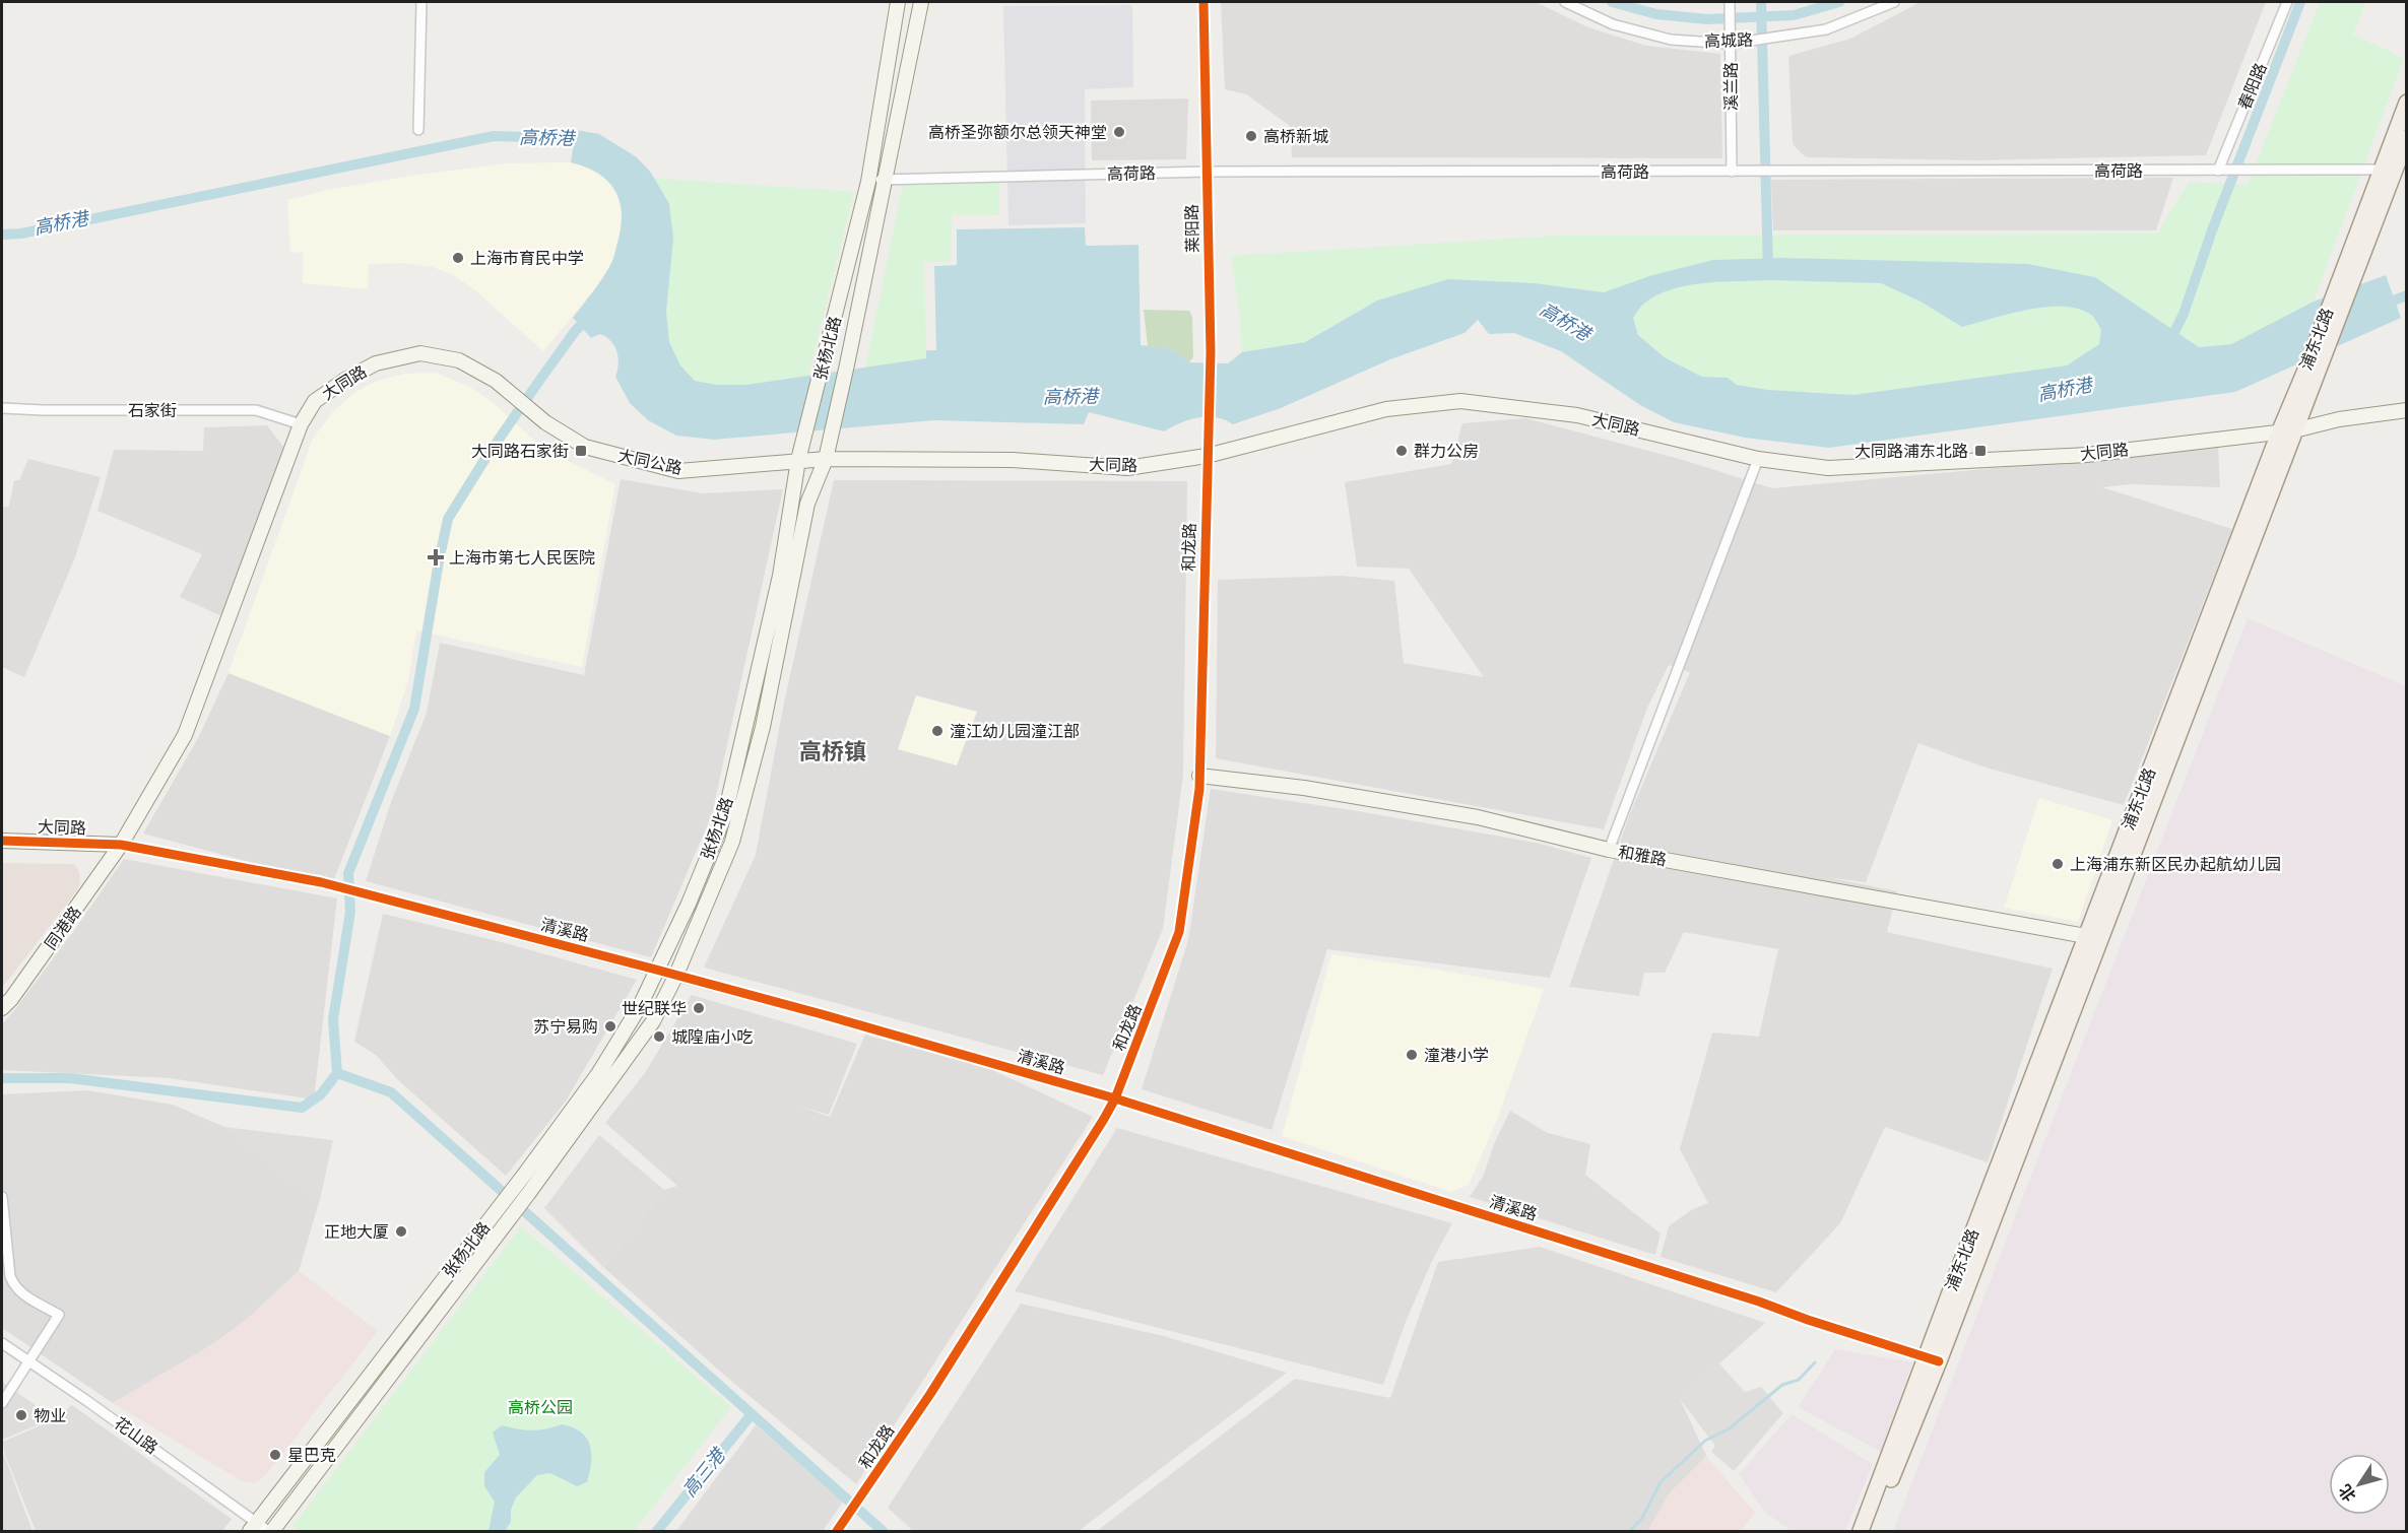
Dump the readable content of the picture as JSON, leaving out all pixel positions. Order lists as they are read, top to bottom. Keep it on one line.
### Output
{"streets":{"main road":["浦东北路"],"street":["高城路","溪兰路","春阳路","高荷路","莱阳路","张杨北路","大同路","石家街","大同公路","和龙路","和雅路","同港路","清溪路","花山路"]},"crossings":[["高城路","溪兰路"],["溪兰路","高荷路"],["春阳路","高荷路"],["高荷路","莱阳路"],["高荷路","浦东北路"],["高荷路","张杨北路"],["莱阳路","大同路"],["莱阳路","和龙路"],["浦东北路","大同路"],["浦东北路","和雅路"],["浦东北路","清溪路"],["张杨北路","大同路"],["张杨北路","大同公路"],["张杨北路","清溪路"],["张杨北路","花山路"],["大同路","石家街"],["大同路","大同公路"],["大同路","和龙路"],["大同路","同港路"],["大同路","清溪路"],["和龙路","和雅路"],["和龙路","清溪路"],["同港路","清溪路"]],"districts":["高桥镇"],"water":["高桥港","高三港"],"parks":["高桥公园"],"places":{"other":["高桥圣弥额尔总领天神堂","高桥新城","上海市育民中学","群力公房","潼江幼儿园潼江部","上海浦东新区民办起航幼儿园","世纪联华","苏宁易购","城隍庙小吃","潼港小学","正地大厦","物业","星巴克"],"transit":["大同路石家街","大同路浦东北路"],"health":["上海市第七人民医院"]},"north":"bottom left"}
